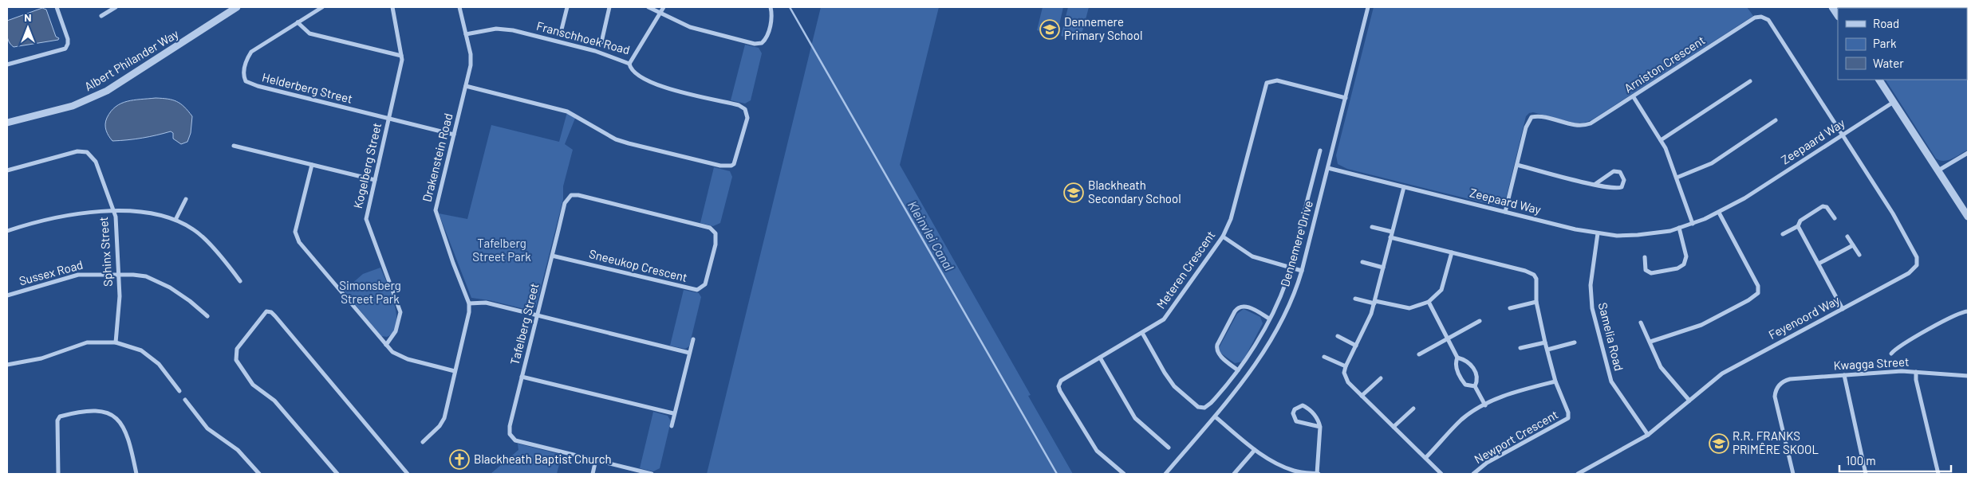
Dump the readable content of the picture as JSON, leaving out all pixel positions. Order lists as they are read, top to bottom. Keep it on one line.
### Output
{"streets":{"street":["Franschhoek Road","Albert Philander Way","Arniston Crescent","Helderberg Street","Zeepaard Way","Drakenstein Road","Kogelberg Street","Dennemere Drive","Sphinx Street","Sneeukop Crescent","Meteren Crescent","Sussex Road","Feyenoord Way","Tafelberg Street","Samelia Road","Kwagga Street","Newport Crescent"]},"crossings":[["Franschhoek Road","Drakenstein Road"],["Arniston Crescent","Zeepaard Way"],["Arniston Crescent","Feyenoord Way"],["Helderberg Street","Drakenstein Road"],["Helderberg Street","Kogelberg Street"],["Zeepaard Way","Dennemere Drive"],["Zeepaard Way","Feyenoord Way"],["Zeepaard Way","Samelia Road"],["Dennemere Drive","Meteren Crescent"],["Sphinx Street","Sussex Road"],["Sneeukop Crescent","Tafelberg Street"],["Feyenoord Way","Samelia Road"]],"water":["Kleinvlei Canal"],"parks":["Tafelberg Street Park","Simonsberg Street Park"],"places":{"school or university":["Dennemere Primary School","Blackheath Secondary School","R.R. FRANKS PRIMÊRE SKOOL"],"church":["Blackheath Baptist Church"]},"legend":["Road","Park","Water"],"scale_bar":"100 m","north":"top"}
